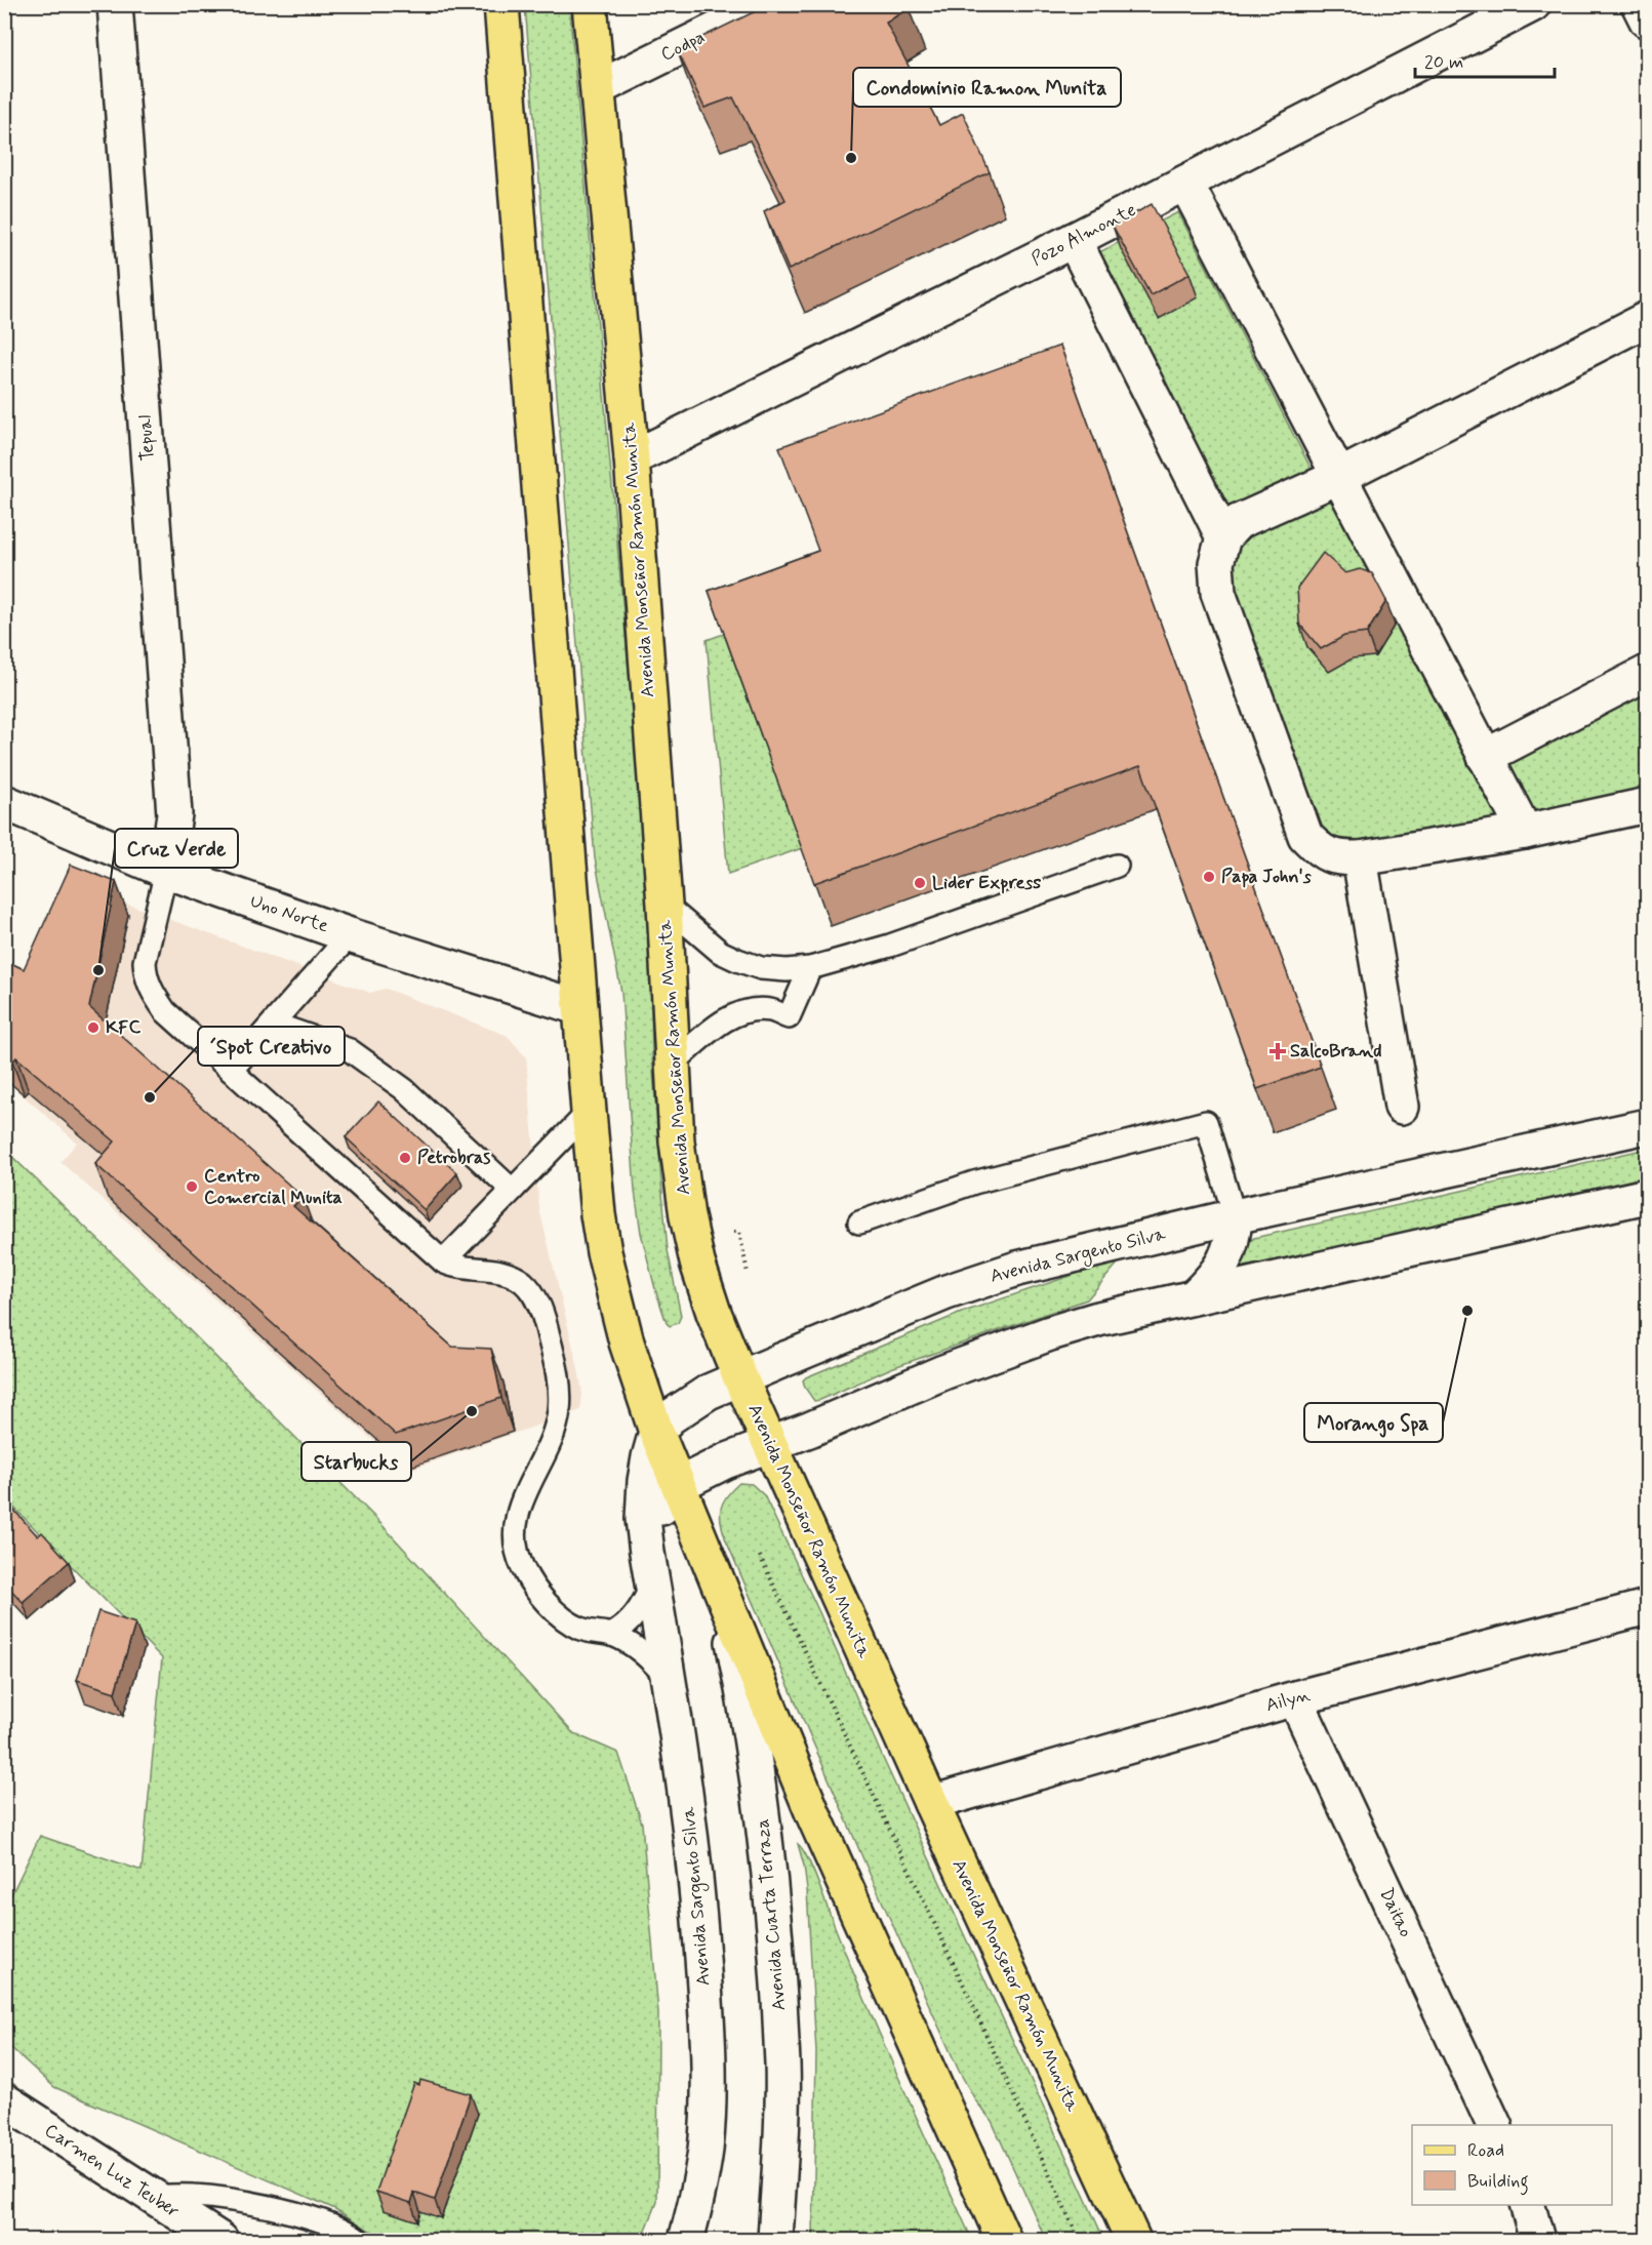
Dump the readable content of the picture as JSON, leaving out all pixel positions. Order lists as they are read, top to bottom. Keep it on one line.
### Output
{"streets":{"main road":["Avenida Monseñor Ramón Munita"],"street":["Codpa","Pozo Almonte","Tepual","Uno Norte","Avenida Sargento Silva","Ailyn","Daitao","Avenida Cuarta Terraza","Carmen Luz Teuber"]},"crossings":[["Codpa","Avenida Monseñor Ramón Munita"],["Pozo Almonte","Avenida Monseñor Ramón Munita"],["Tepual","Uno Norte"],["Avenida Monseñor Ramón Munita","Avenida Sargento Silva"],["Avenida Monseñor Ramón Munita","Ailyn"],["Ailyn","Daitao"]],"places":{"other":["Condominio Ramon Munita","Papa John's","Lider Express","Cruz Verde","KFC","´Spot Creativo","Petrobras","Centro Comercial Munita","Morango Spa","Starbucks"],"health":["SalcoBrand"]},"legend":["Road","Building"],"scale_bar":"20 m"}
